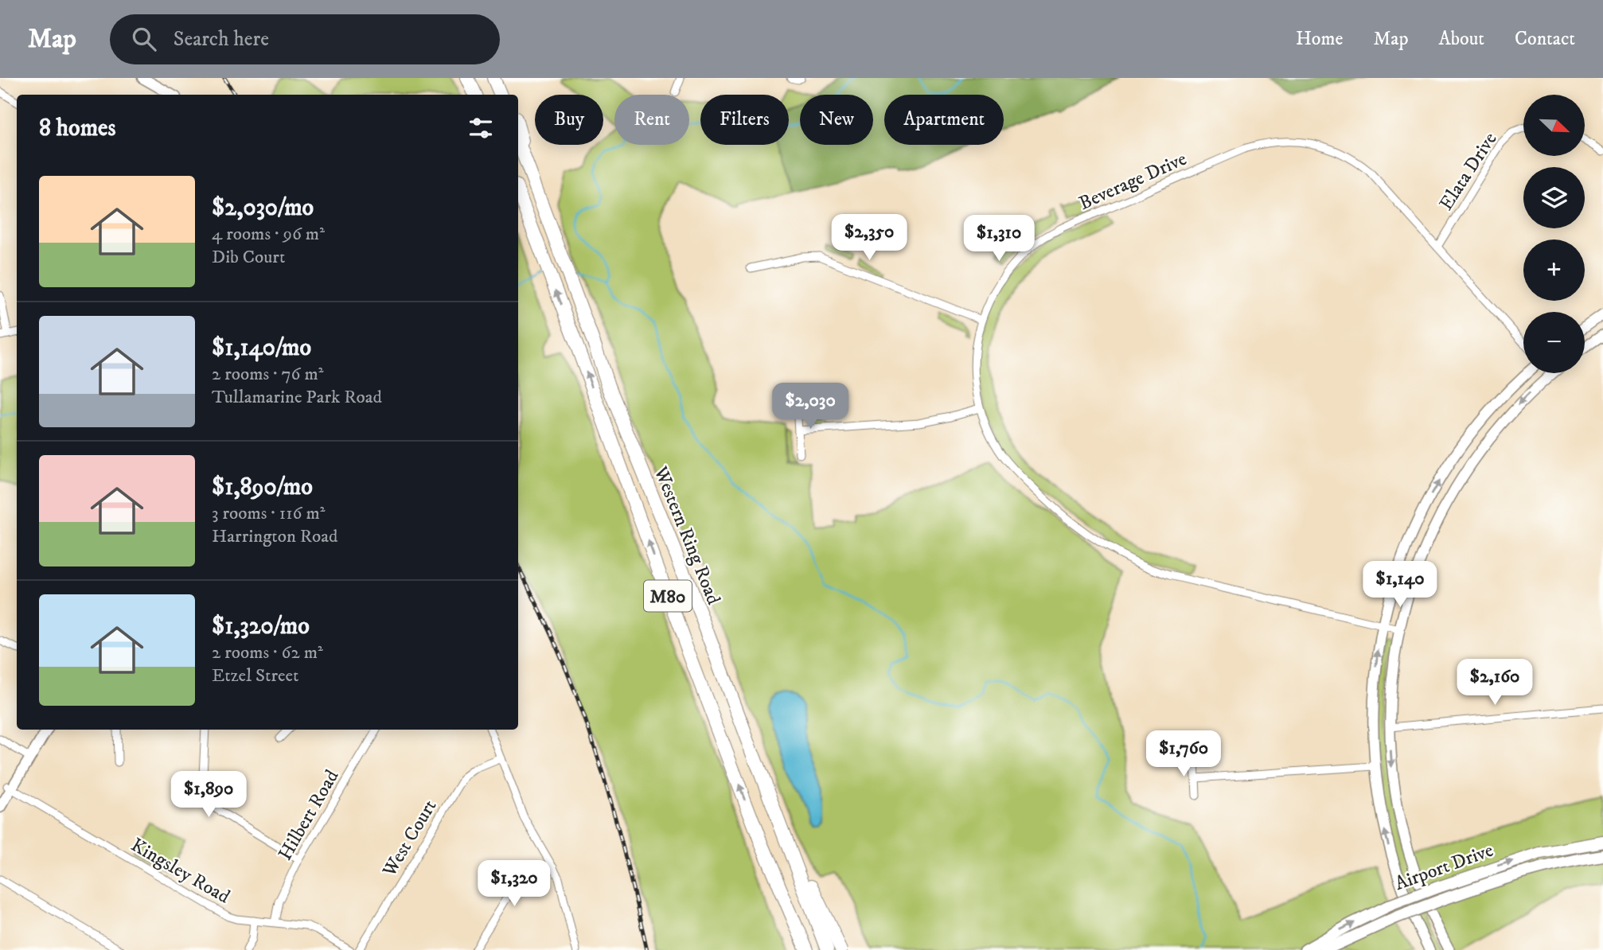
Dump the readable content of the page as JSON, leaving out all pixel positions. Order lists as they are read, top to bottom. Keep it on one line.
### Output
{"streets":{"highway":["Western Ring Road","M80"],"main road":["Airport Drive"],"street":["Elata Drive","Beverage Drive","Hilbert Road","West Court","Kingsley Road"]},"crossings":[["Elata Drive","Beverage Drive"],["Hilbert Road","Kingsley Road"]],"north":"bottom right","page":{"header":"Map","search":"Search here","nav":["Home","Map","About","Contact"],"map_buttons":["+","−"],"chip":["Buy","Rent","Filters","New","Apartment"],"heading":"8 homes","list":[{"name":"$2,030/mo","note":"4 rooms · 96 m² · Dib Court"},{"name":"$1,140/mo","note":"2 rooms · 76 m² · Tullamarine Park Road"},{"name":"$1,890/mo","note":"3 rooms · 116 m² · Harrington Road"},{"name":"$1,320/mo","note":"2 rooms · 62 m² · Etzel Street"}],"price":["$2,350","$1,310","$2,030","$1,140","$2,160","$1,760","$1,890","$1,320"]}}
